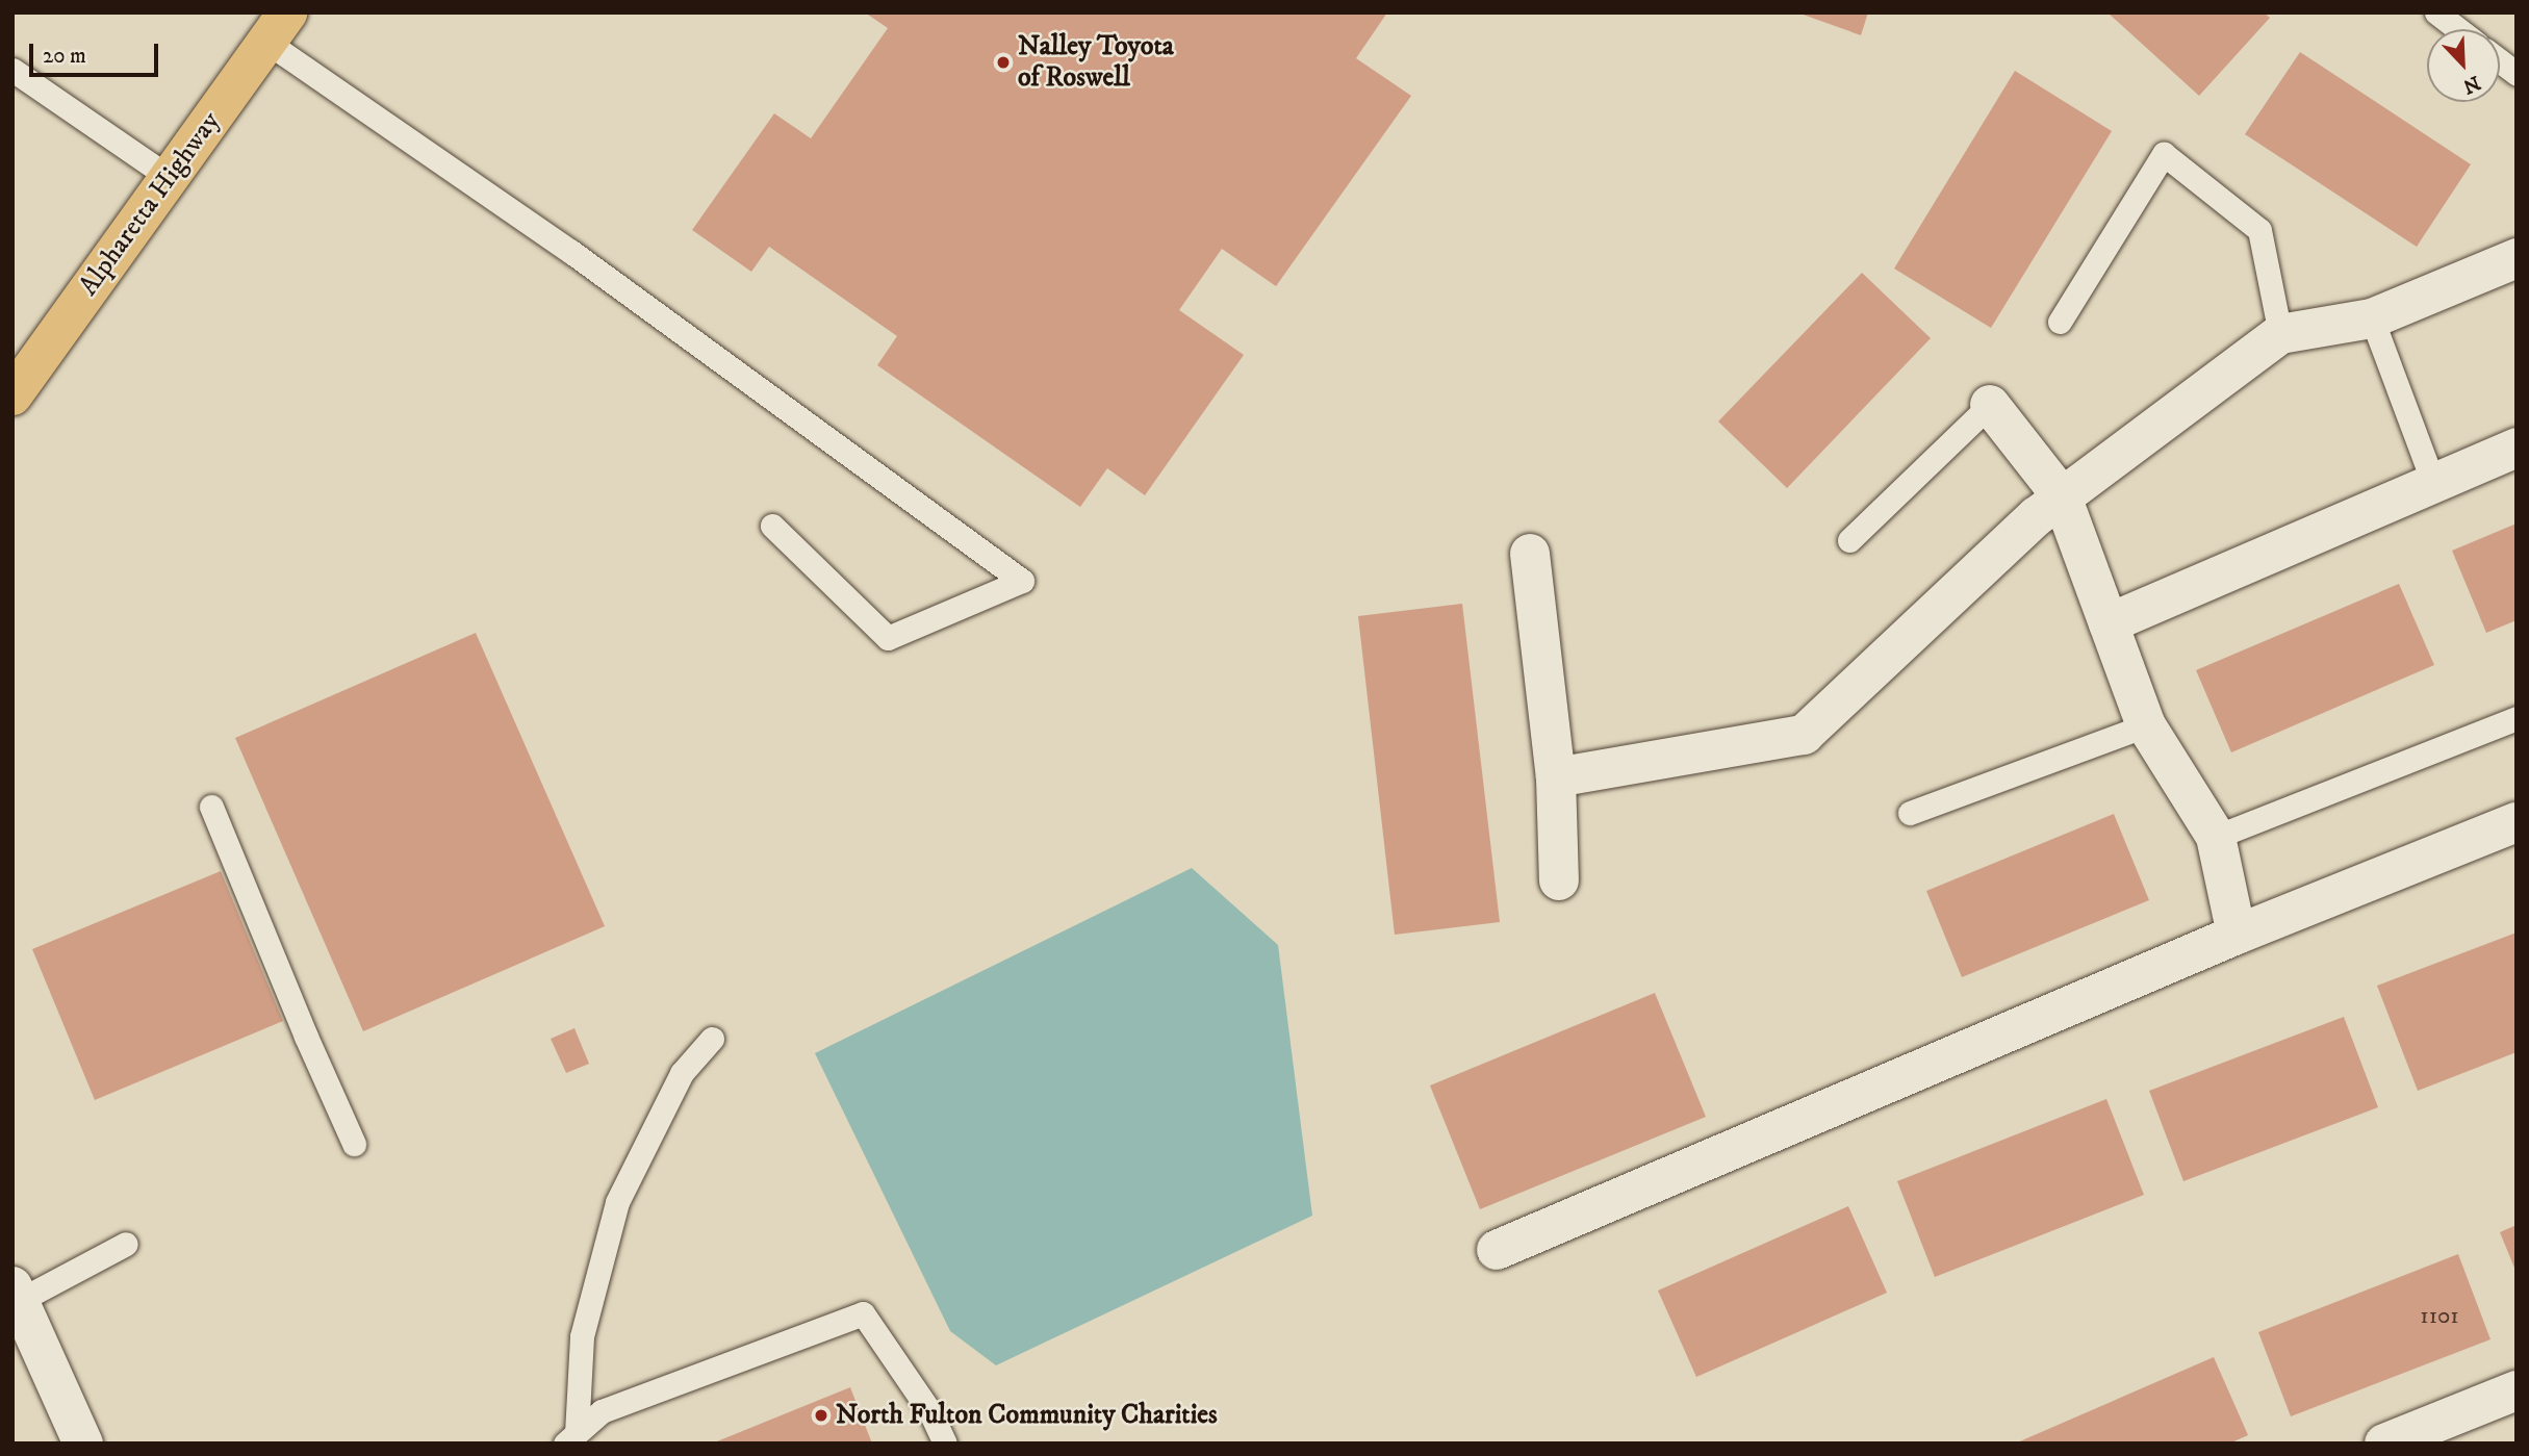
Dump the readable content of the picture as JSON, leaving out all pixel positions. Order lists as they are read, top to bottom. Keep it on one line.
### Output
{"streets":{"highway":["Alpharetta Highway"]},"places":["Nalley Toyota of Roswell","North Fulton Community Charities"],"house_numbers":["1101"],"scale_bar":"20 m","north":"bottom right"}
